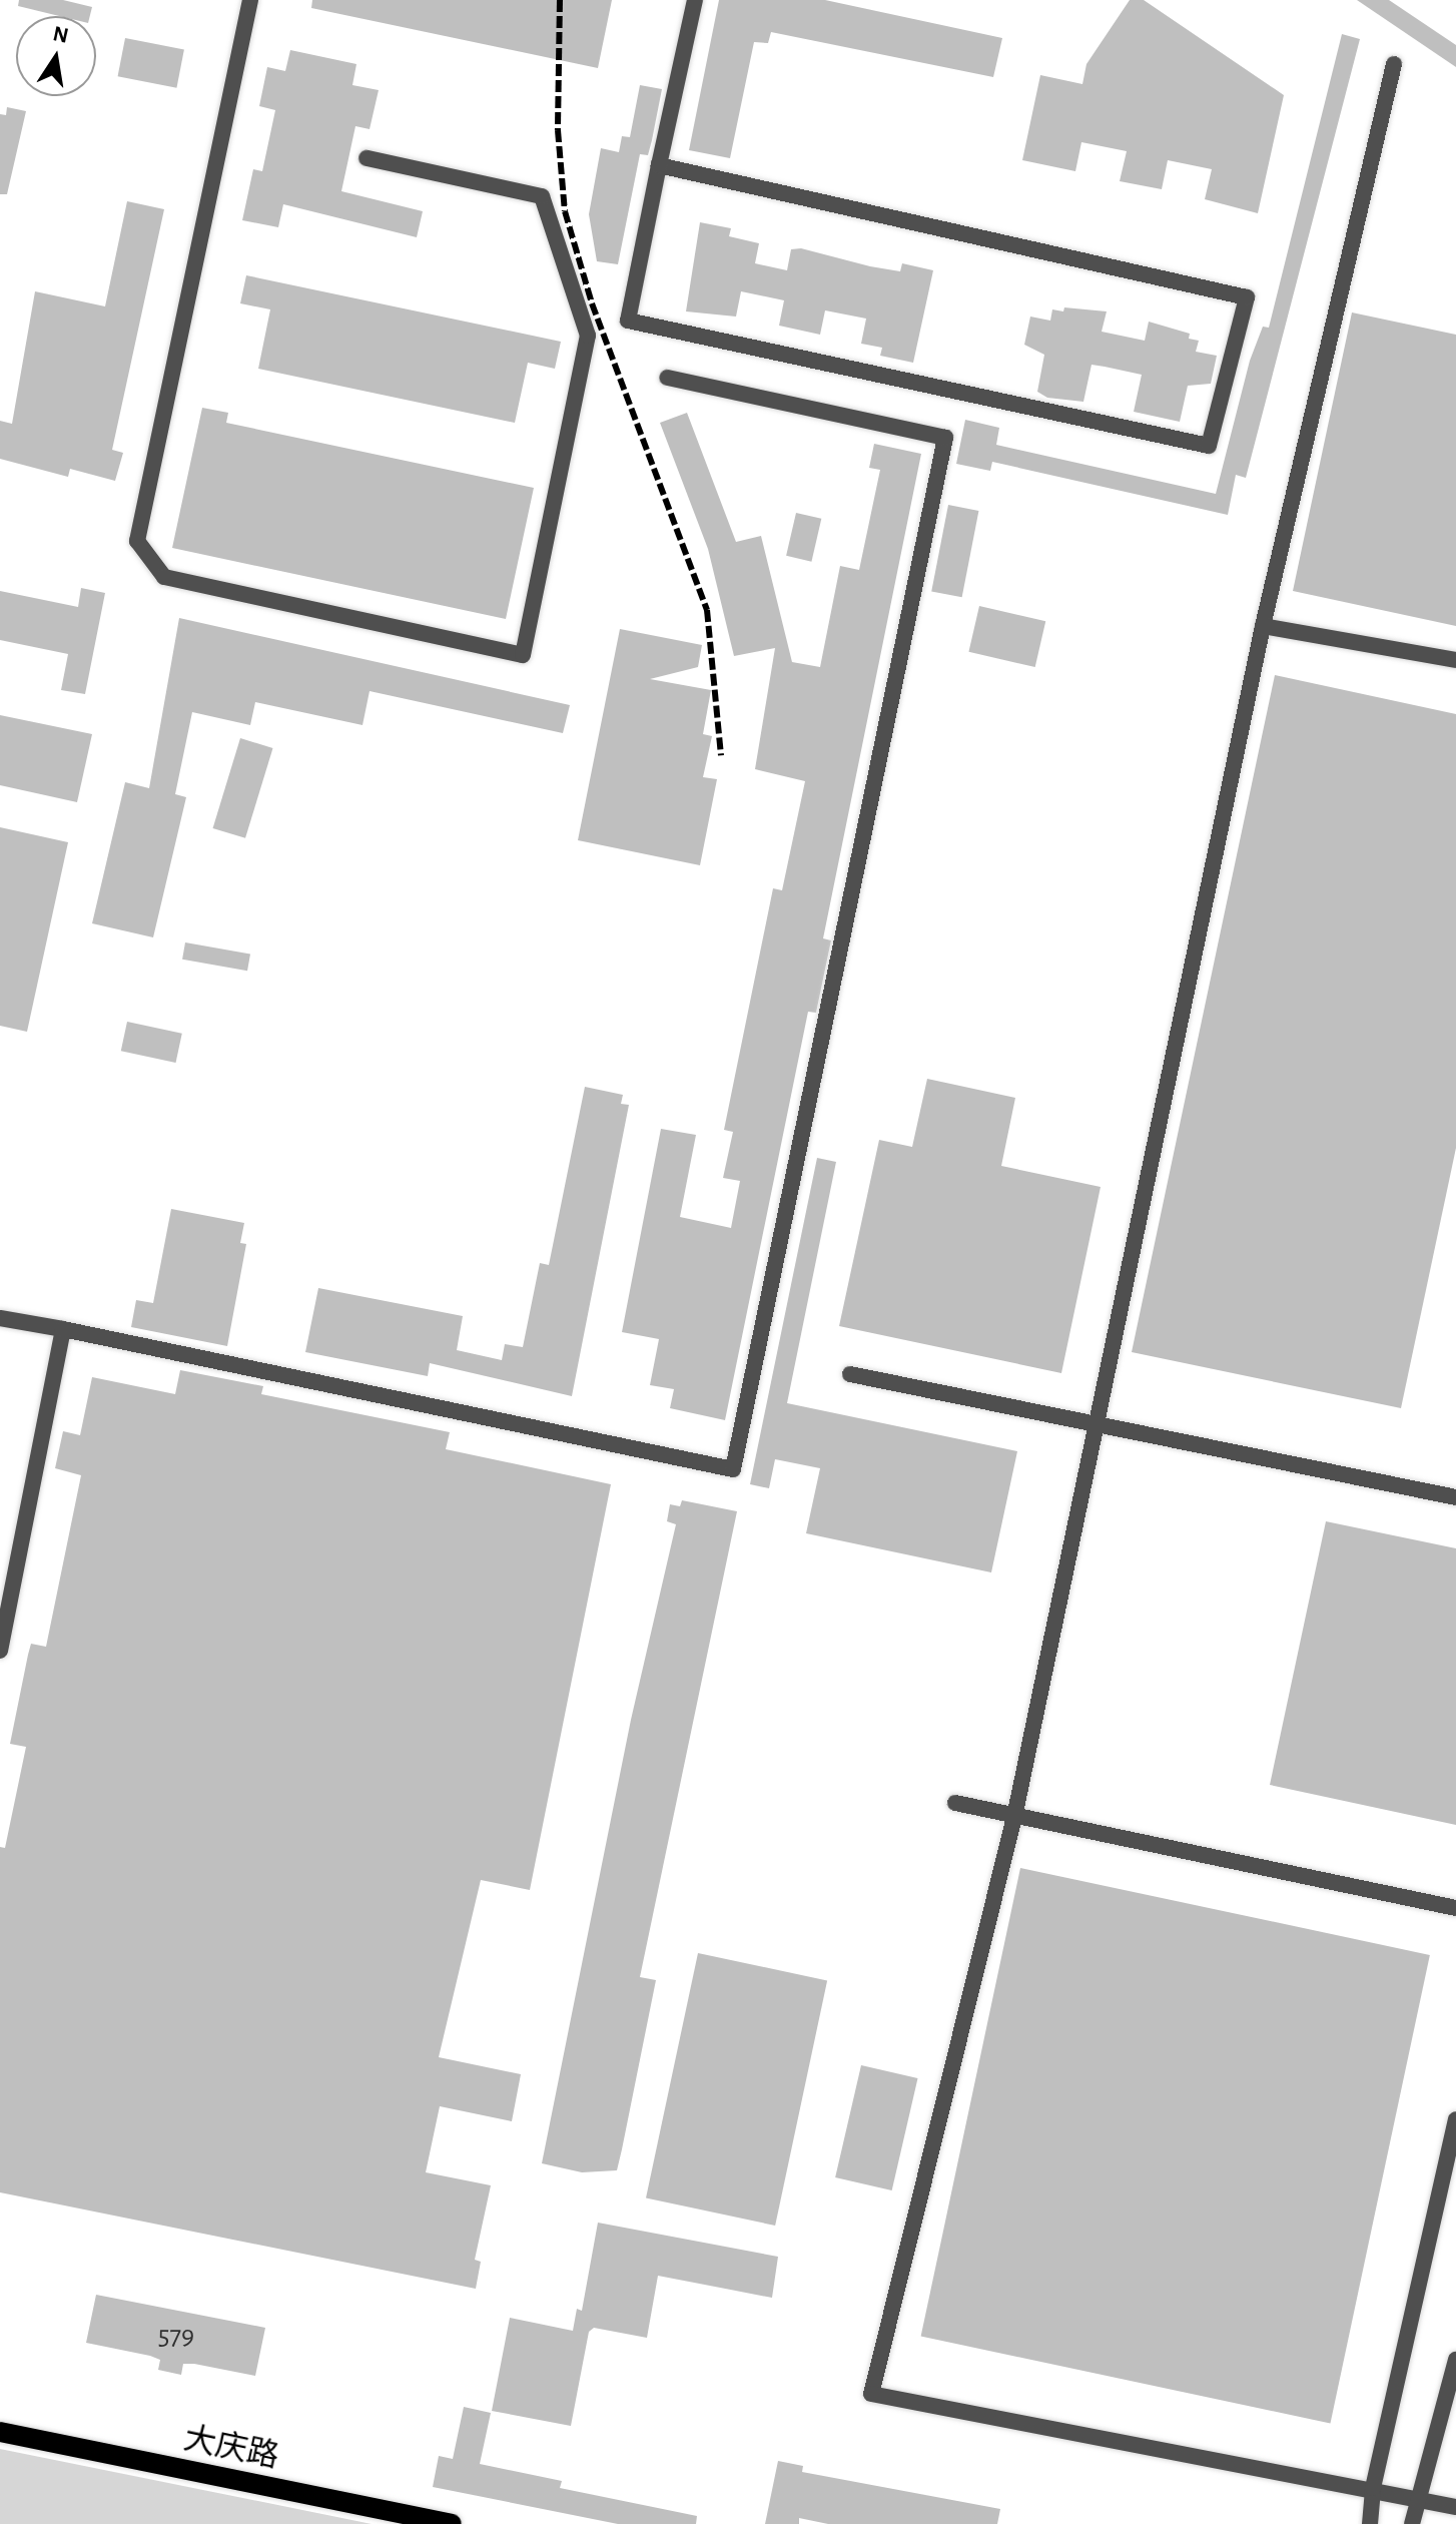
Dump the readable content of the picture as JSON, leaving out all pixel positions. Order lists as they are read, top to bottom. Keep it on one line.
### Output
{"streets":{"main road":["大庆路"]},"house_numbers":["579"],"north":"top"}
